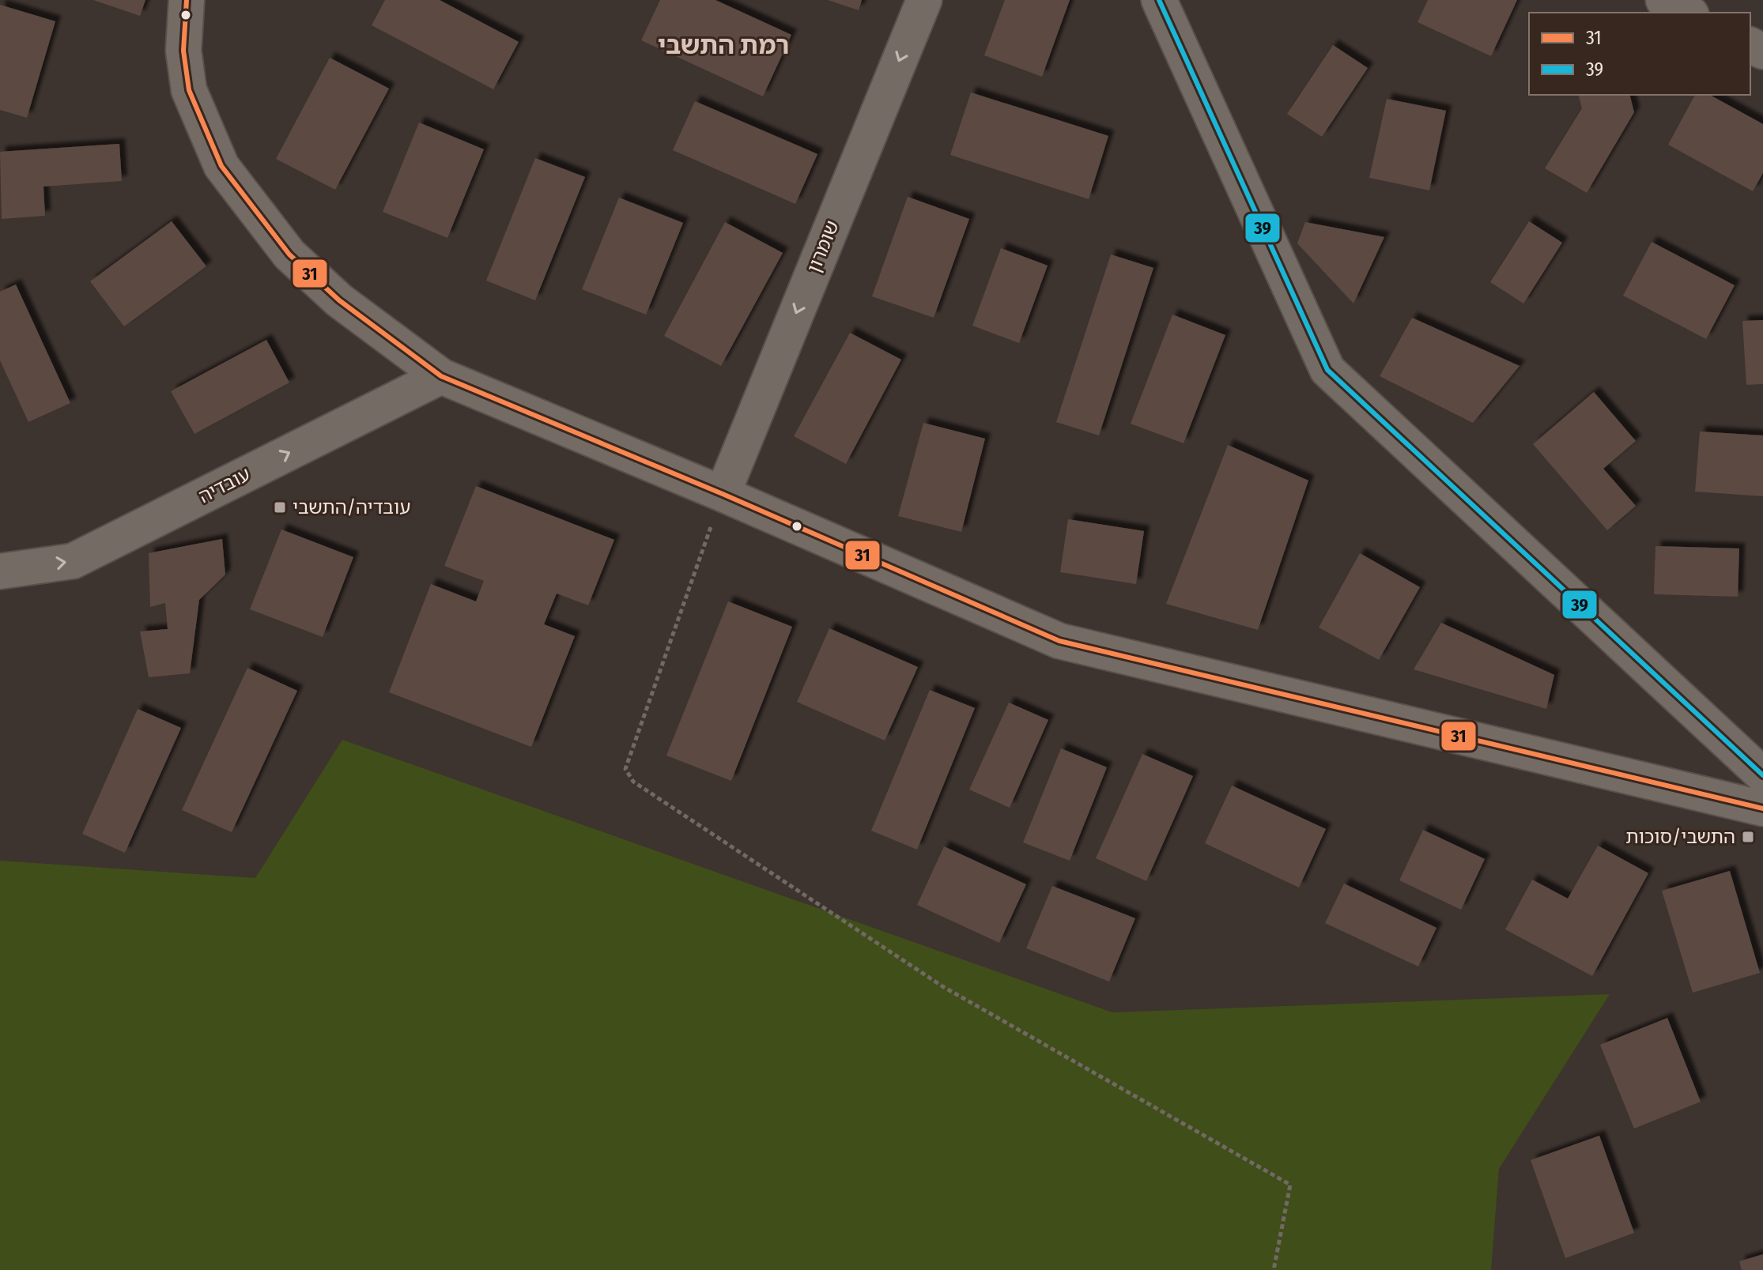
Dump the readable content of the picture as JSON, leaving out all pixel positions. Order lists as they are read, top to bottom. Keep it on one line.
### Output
{"streets":{"street":["שומרון","עובדיה"]},"one_way":["שומרון","עובדיה"],"districts":["רמת התשבי"],"places":{"transit":["עובדיה/התשבי","התשבי/סוכות"]},"lines":["transit line 31","transit line 39"],"legend":["31","39"]}
